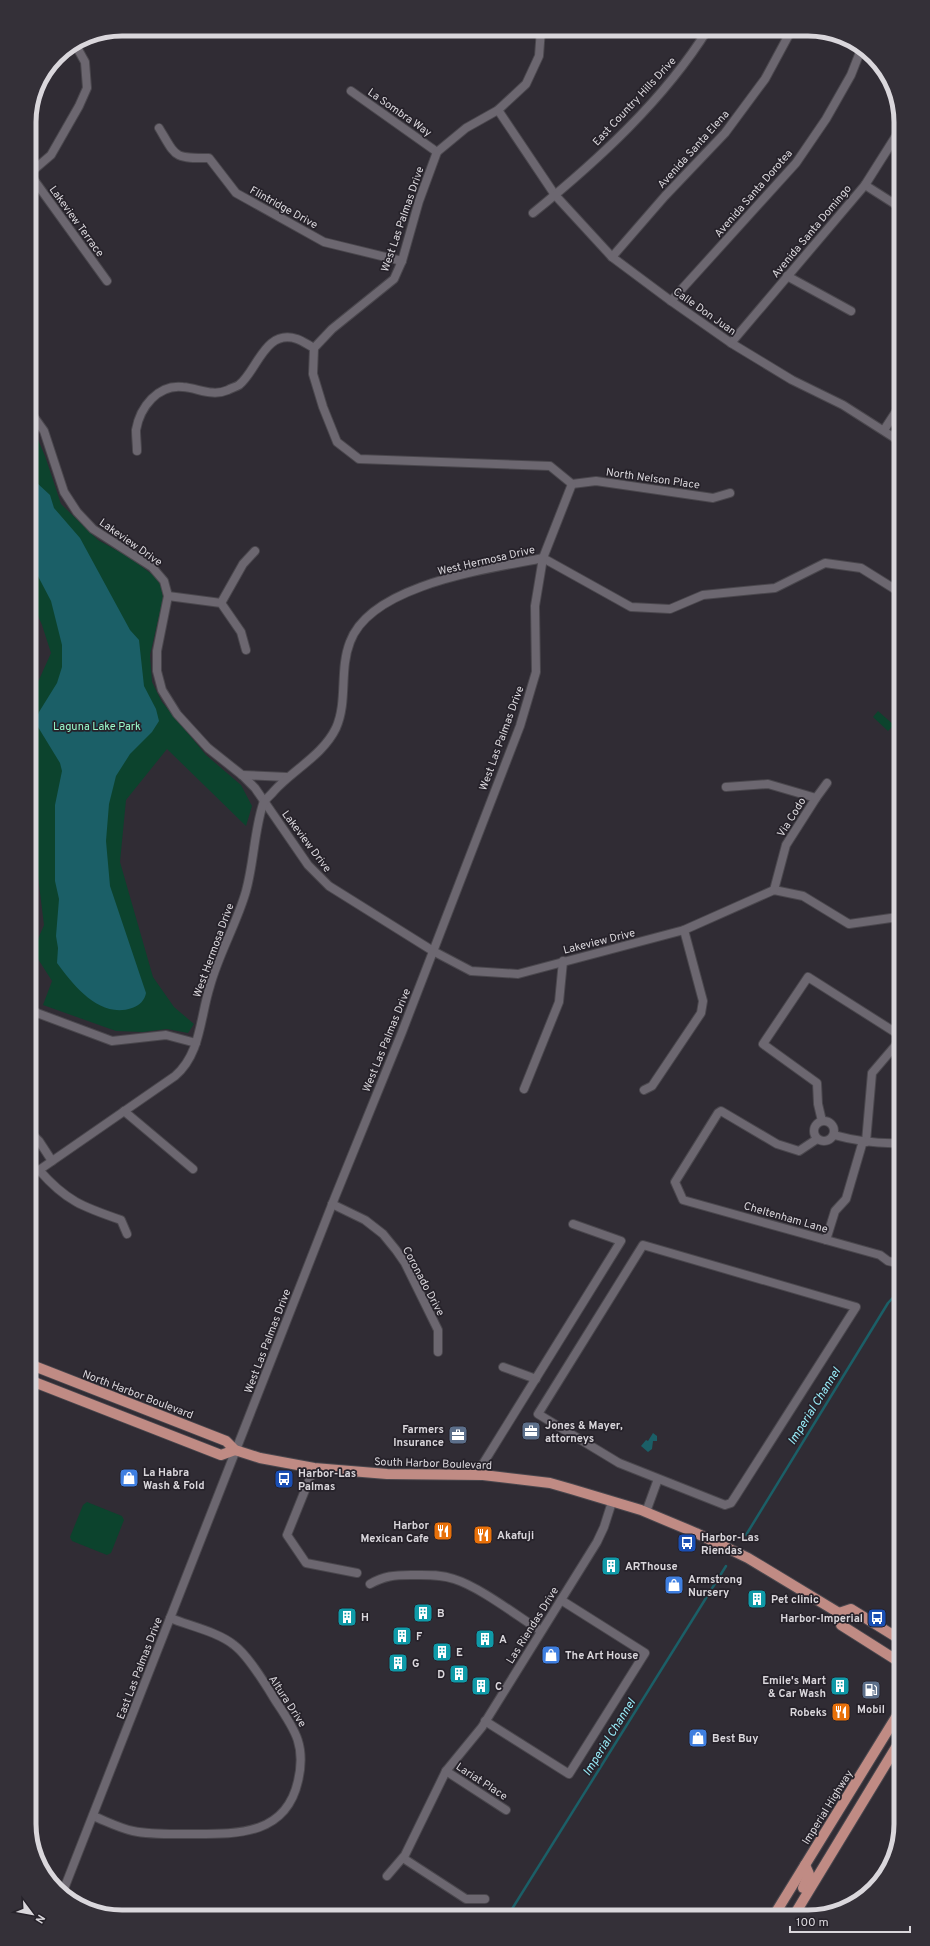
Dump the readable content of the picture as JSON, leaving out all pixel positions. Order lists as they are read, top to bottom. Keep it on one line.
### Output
{"streets":{"main road":["North Harbor Boulevard","South Harbor Boulevard","Imperial Highway"],"street":["East Country Hills Drive","La Sombra Way","Avenida Santa Elena","Avenida Santa Dorotea","Flintridge Drive","West Las Palmas Drive","Lakeview Terrace","Avenida Santa Domingo","Calle Don Juan","North Nelson Place","Lakeview Drive","West Hermosa Drive","Via Codo","Cheltenham Lane","Coronado Drive","Las Riendas Drive","East Las Palmas Drive","Altura Drive","Lariat Place"]},"crossings":[["East Country Hills Drive","Calle Don Juan"],["La Sombra Way","West Las Palmas Drive"],["Avenida Santa Elena","Calle Don Juan"],["Avenida Santa Dorotea","Calle Don Juan"],["Flintridge Drive","West Las Palmas Drive"],["West Las Palmas Drive","North Nelson Place"],["West Las Palmas Drive","Lakeview Drive"],["West Las Palmas Drive","West Hermosa Drive"],["West Las Palmas Drive","Coronado Drive"],["West Las Palmas Drive","North Harbor Boulevard"],["West Las Palmas Drive","East Las Palmas Drive"],["Avenida Santa Domingo","Calle Don Juan"],["Lakeview Drive","West Hermosa Drive"],["Lakeview Drive","Via Codo"],["North Harbor Boulevard","South Harbor Boulevard"],["North Harbor Boulevard","East Las Palmas Drive"],["South Harbor Boulevard","Las Riendas Drive"],["Las Riendas Drive","Lariat Place"],["East Las Palmas Drive","Altura Drive"]],"water":["Imperial Channel"],"parks":["Laguna Lake Park"],"places":{"office":["Jones & Mayer, attorneys","Farmers Insurance"],"shop":["La Habra Wash & Fold","Armstrong Nursery","The Art House","Best Buy"],"bus stop":["Harbor-Las Palmas","Harbor-Las Riendas","Harbor-Imperial"],"restaurant":["Harbor Mexican Cafe","Akafuji","Robeks"],"building":["ARThouse","Pet clinic","B","H","F","A","E","G","D","C","Emile's Mart & Car Wash"],"fuel station":["Mobil"]},"scale_bar":"100 m","north":"bottom right"}
